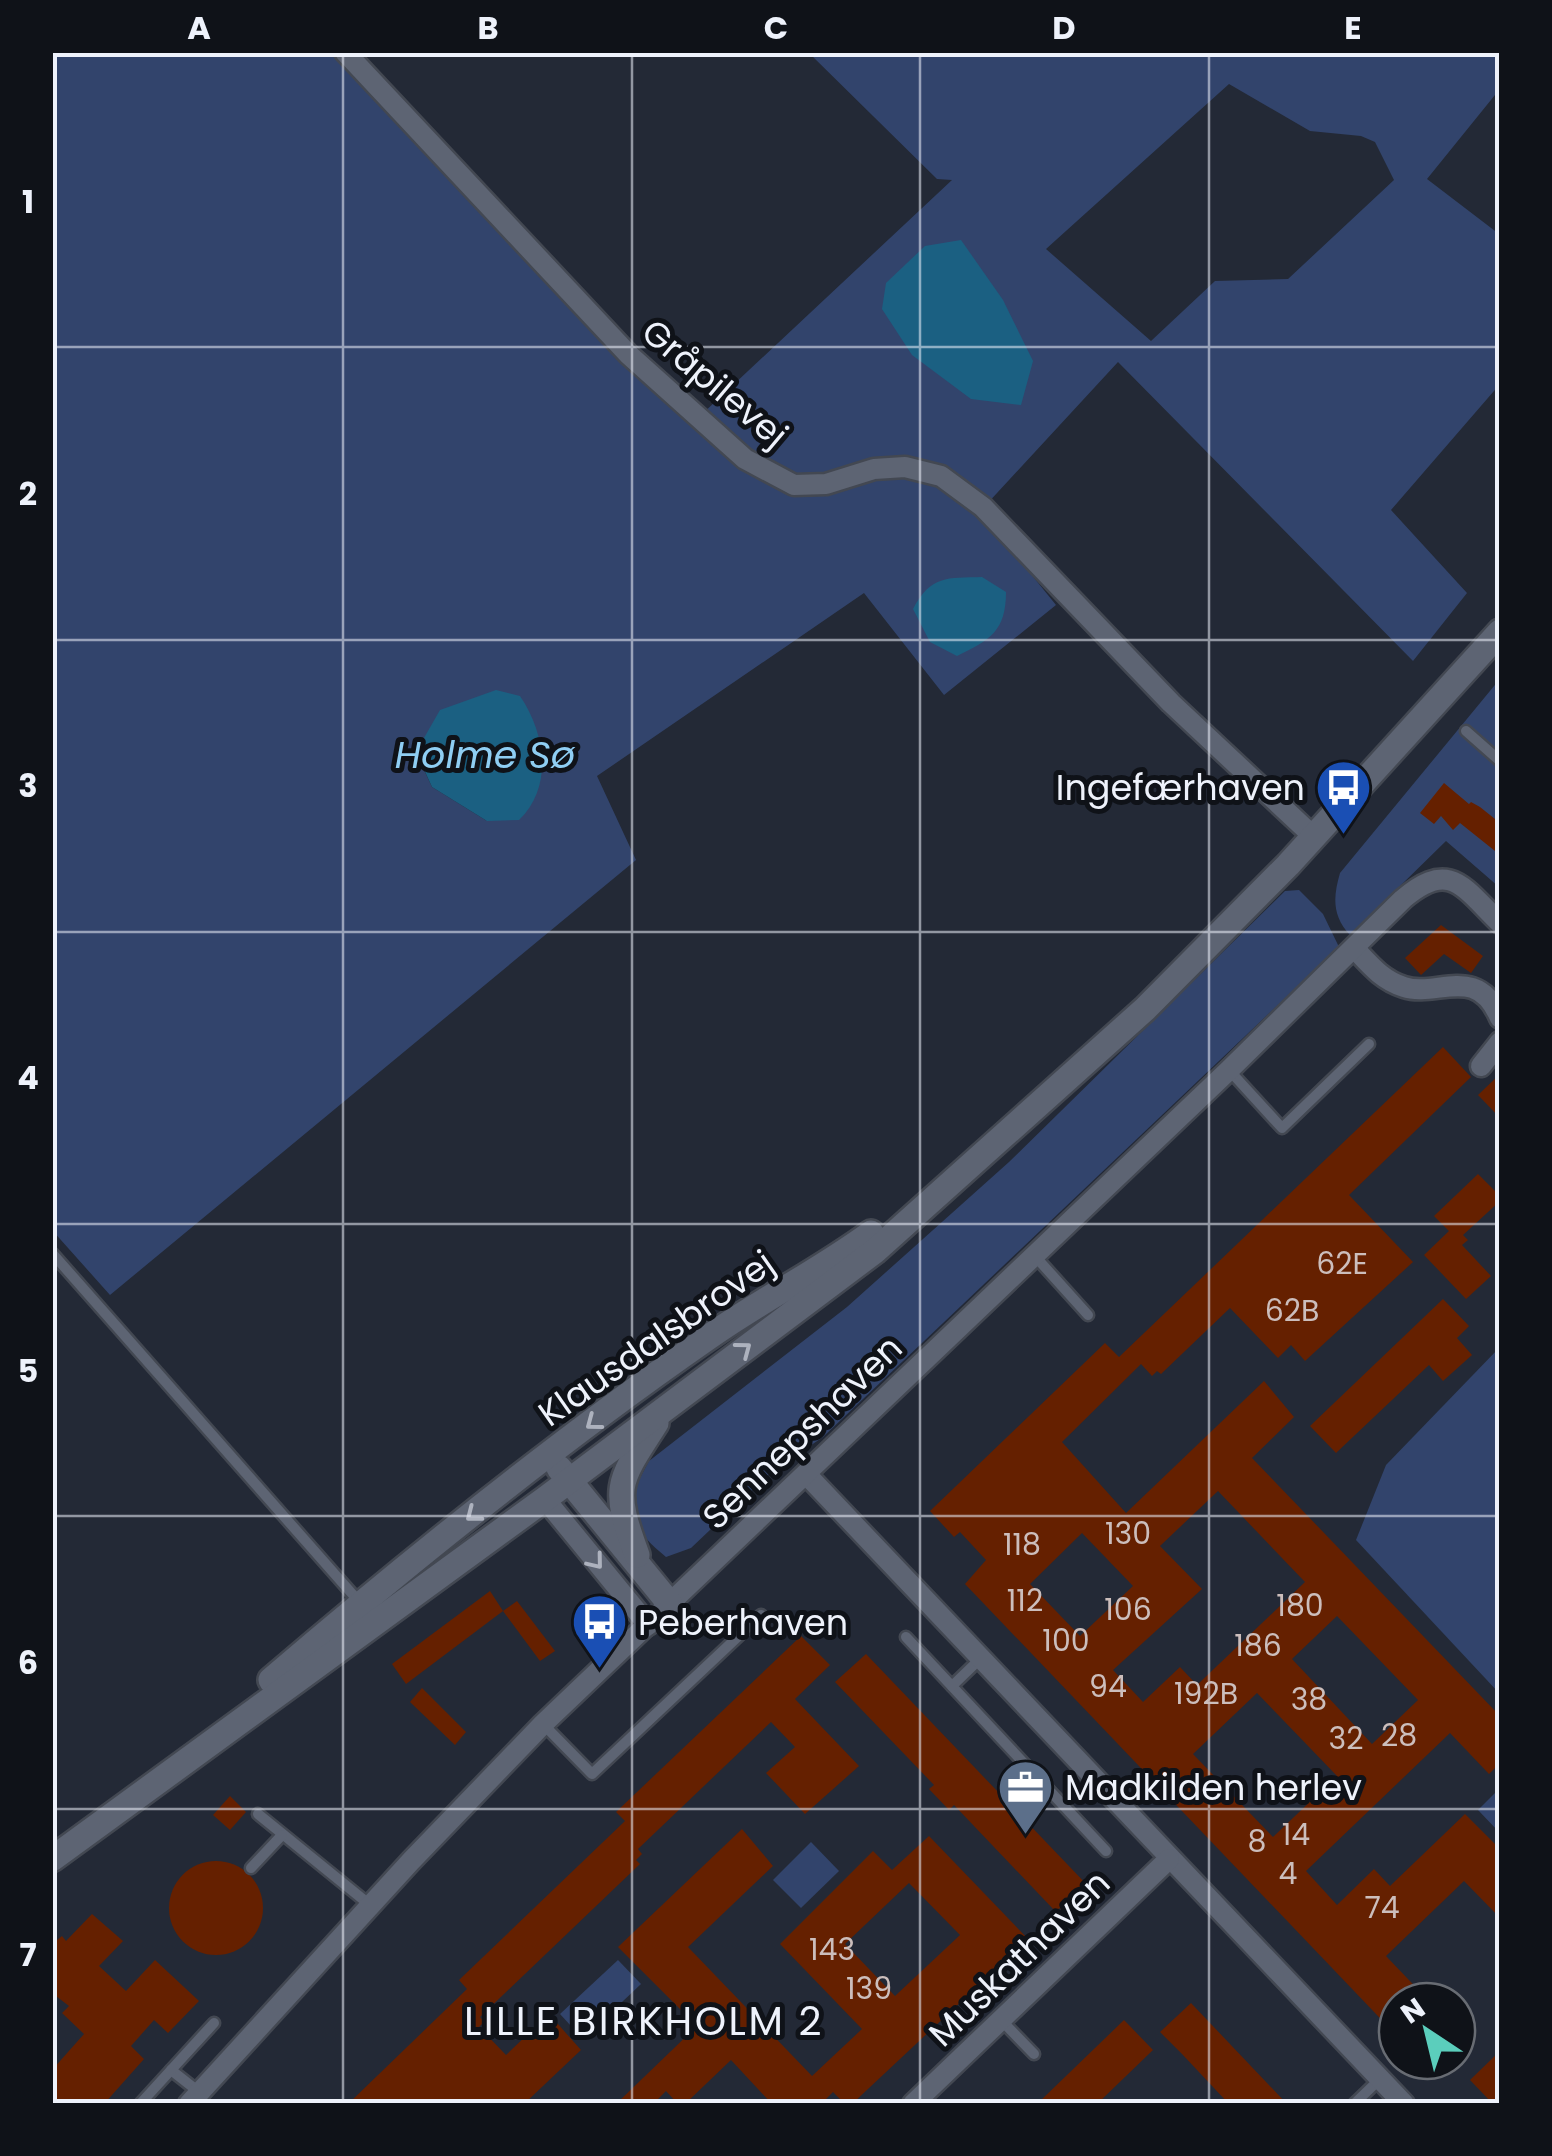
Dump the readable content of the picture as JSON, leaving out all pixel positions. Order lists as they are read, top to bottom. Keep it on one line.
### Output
{"streets":{"street":["Gråpilevej","Klausdalsbrovej","Sennepshaven","Muskathaven"]},"crossings":[["Gråpilevej","Klausdalsbrovej"]],"districts":["LILLE BIRKHOLM 2"],"water":["Holme Sø"],"places":{"bus stop":["Ingefærhaven","Peberhaven"],"office":["Madkilden herlev"]},"house_numbers":["62E","62B","130","118","112","180","106","100","186","94","192B","38","28","32","14","8","4","74","143","139"],"north":"top left","grid":{"columns":["A","B","C","D","E"],"rows":["1","2","3","4","5","6","7"]}}
